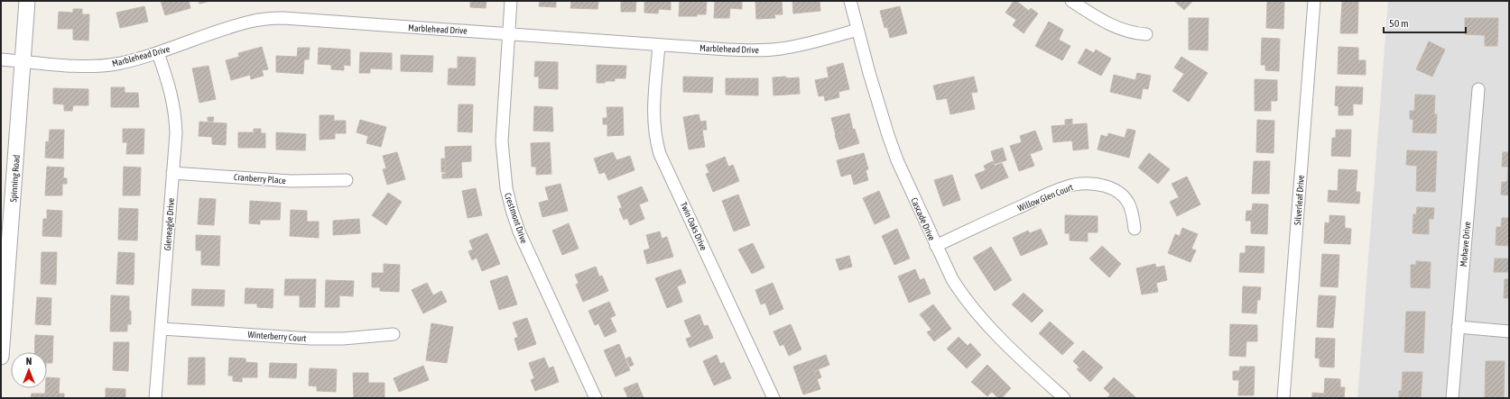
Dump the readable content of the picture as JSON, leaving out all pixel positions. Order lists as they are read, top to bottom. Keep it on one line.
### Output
{"streets":{"street":["Marblehead Drive","Spinning Road","Cranberry Place","Willow Glen Court","Silverleaf Drive","Crestmont Drive","Cascade Drive","Gleneagle Drive","Twin Oaks Drive","Mohave Drive","Winterberry Court"]},"crossings":[["Marblehead Drive","Spinning Road"],["Marblehead Drive","Crestmont Drive"],["Marblehead Drive","Cascade Drive"],["Marblehead Drive","Gleneagle Drive"],["Marblehead Drive","Twin Oaks Drive"],["Cranberry Place","Gleneagle Drive"],["Willow Glen Court","Cascade Drive"],["Gleneagle Drive","Winterberry Court"]],"scale_bar":"50 m","north":"top"}
